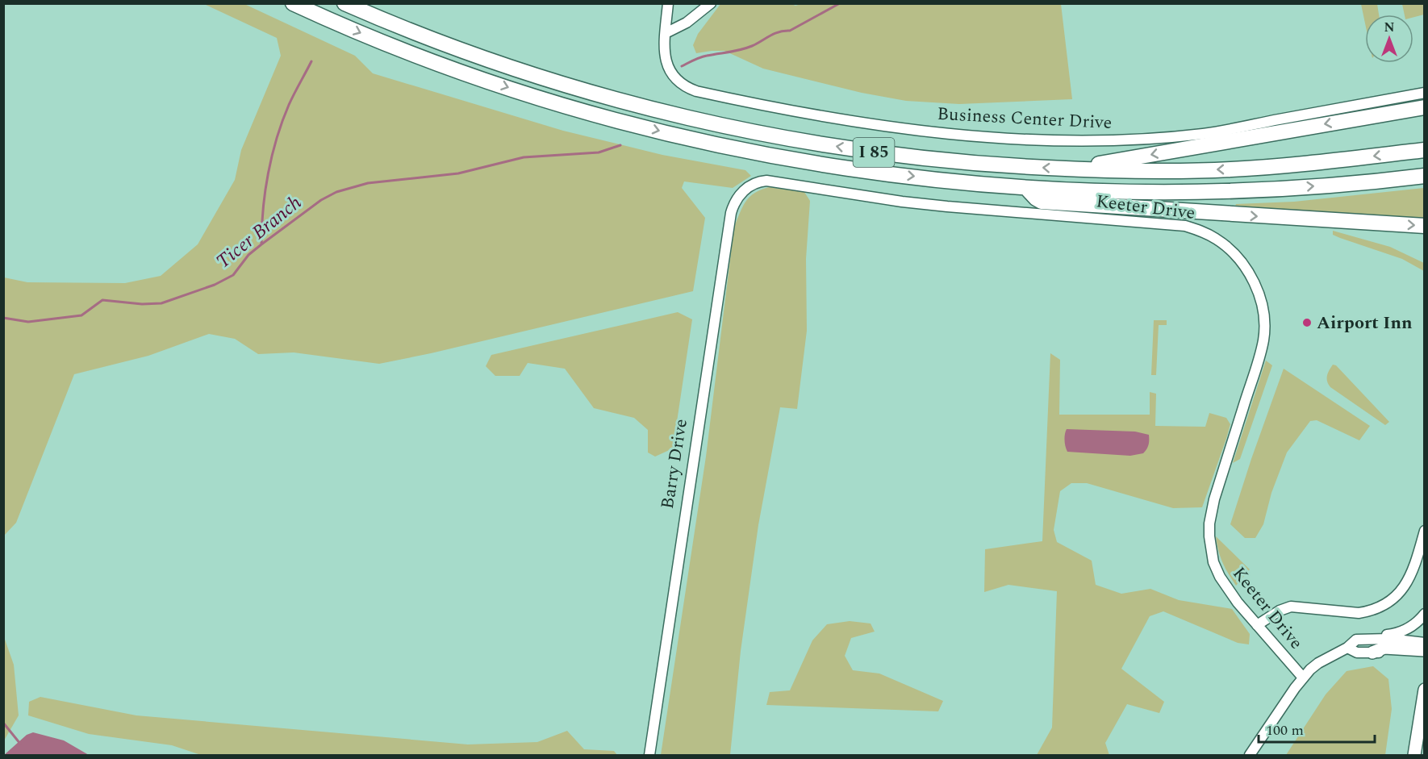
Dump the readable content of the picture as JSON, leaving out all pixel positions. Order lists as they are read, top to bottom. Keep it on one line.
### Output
{"streets":{"highway":["I 85"],"street":["Business Center Drive","Keeter Drive","Barry Drive"]},"crossings":[["Keeter Drive","Barry Drive"]],"water":["Ticer Branch"],"places":["Airport Inn"],"scale_bar":"100 m","north":"top"}
